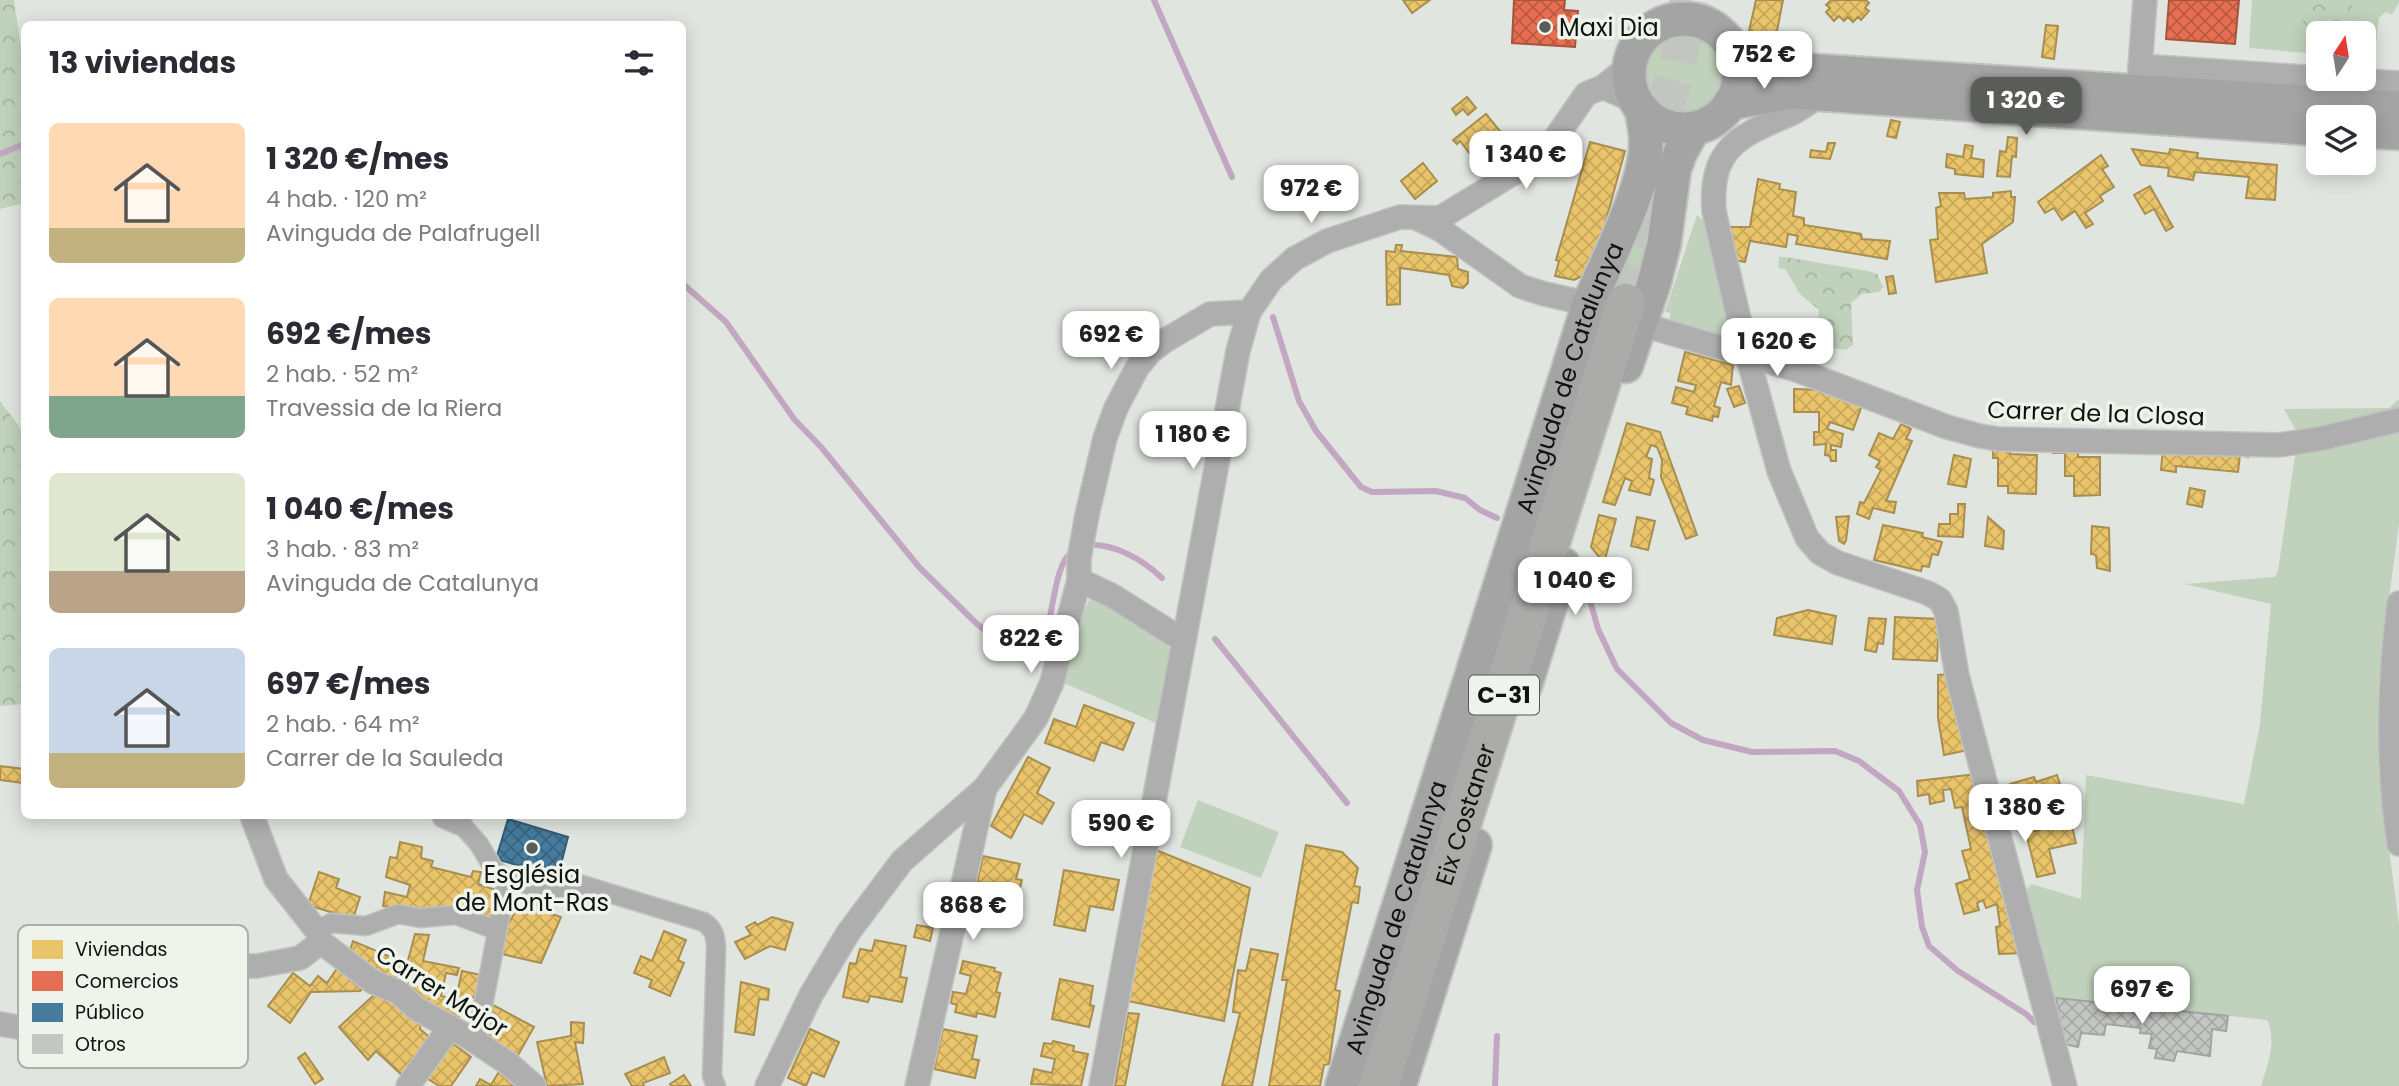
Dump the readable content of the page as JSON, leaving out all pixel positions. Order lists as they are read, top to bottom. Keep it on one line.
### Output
{"streets":{"highway":["C-31","Eix Costaner"],"main road":["Avinguda de Catalunya"],"street":["Carrer de la Closa","Carrer Major"]},"crossings":[["Avinguda de Catalunya","Carrer de la Closa"],["Avinguda de Catalunya","Eix Costaner"],["Carrer de la Closa","Eix Costaner"]],"places":["Maxi Dia","Església de Mont-Ras"],"legend":["Viviendas","Comercios","Público","Otros"],"north":"top","page":{"heading":"13 viviendas","price":["752 €","1 320 €","1 340 €","972 €","692 €","1 620 €","1 180 €","1 040 €","822 €","1 380 €","590 €","868 €","697 €"],"list":[{"name":"1 320 €/mes","note":"4 hab. · 120 m² · Avinguda de Palafrugell"},{"name":"692 €/mes","note":"2 hab. · 52 m² · Travessia de la Riera"},{"name":"1 040 €/mes","note":"3 hab. · 83 m² · Avinguda de Catalunya"},{"name":"697 €/mes","note":"2 hab. · 64 m² · Carrer de la Sauleda"}]}}
